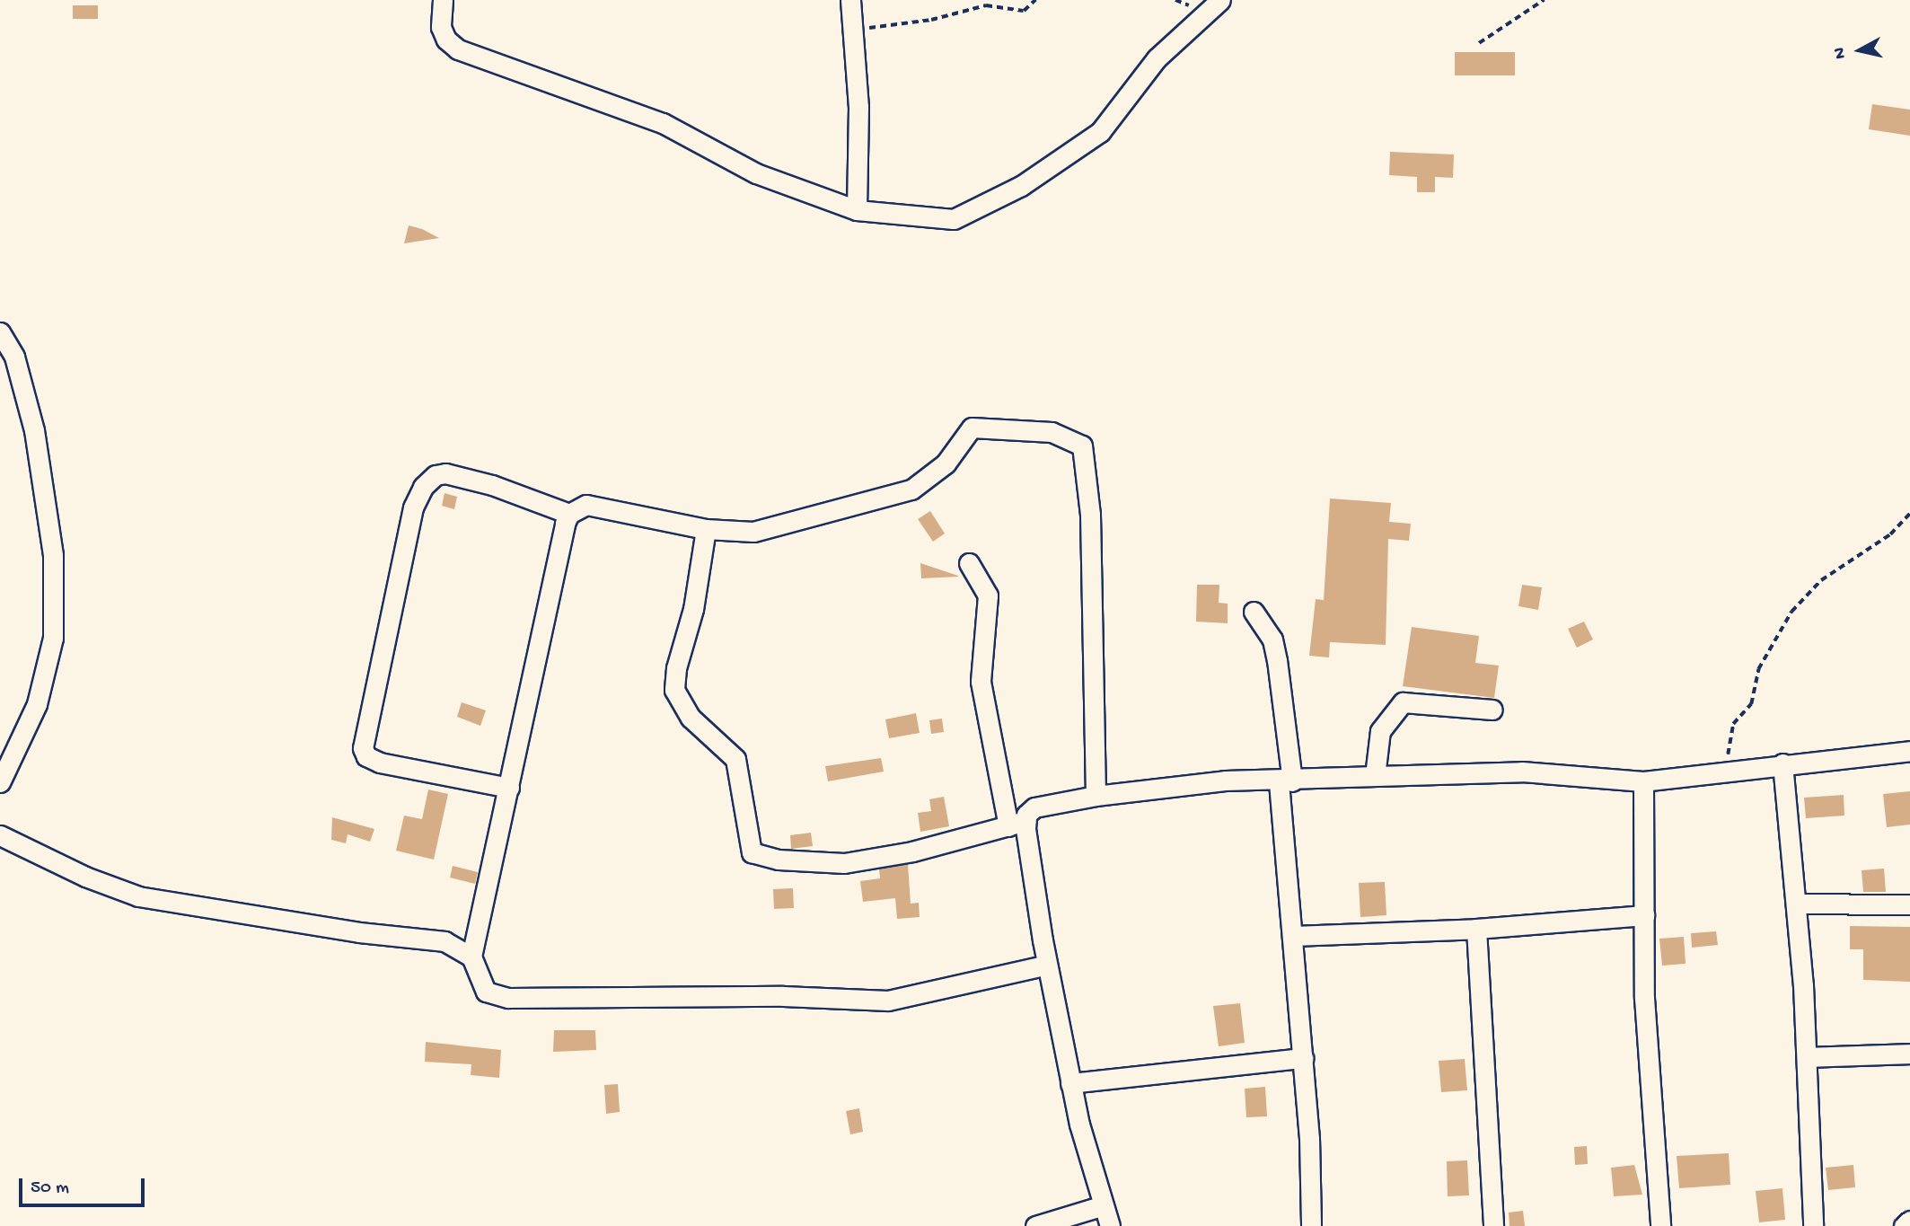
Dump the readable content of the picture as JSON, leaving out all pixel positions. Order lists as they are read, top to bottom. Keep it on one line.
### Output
{"scale_bar":"50 m","north":"left"}
